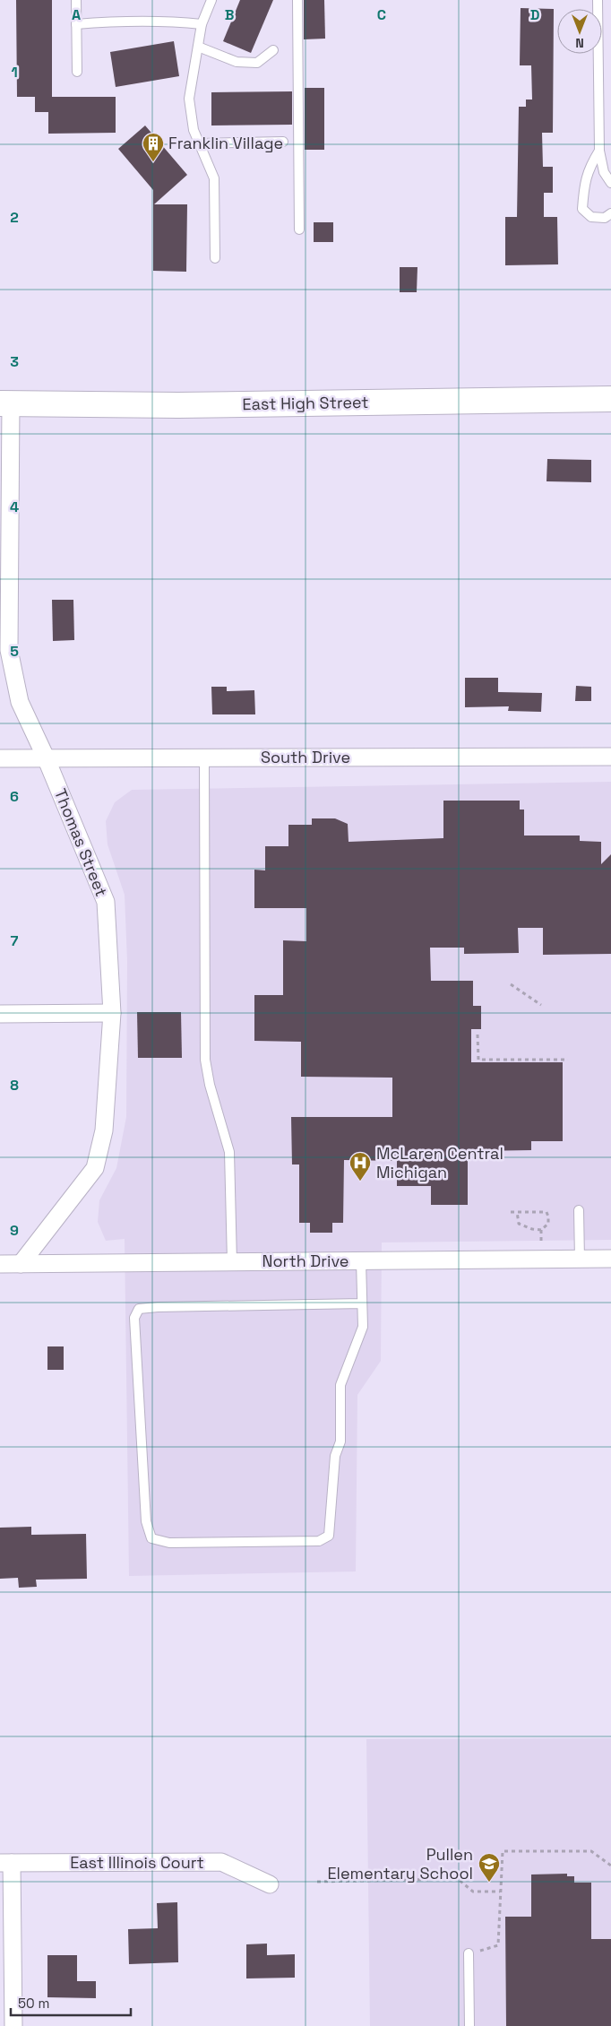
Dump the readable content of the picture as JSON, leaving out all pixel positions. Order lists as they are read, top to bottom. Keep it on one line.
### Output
{"streets":{"street":["East High Street","South Drive","Thomas Street","North Drive","East Illinois Court"]},"crossings":[["East High Street","Thomas Street"],["South Drive","Thomas Street"],["Thomas Street","North Drive"]],"places":{"building":["Franklin Village"],"hospital":["McLaren Central Michigan"],"school or university":["Pullen Elementary School"]},"scale_bar":"50 m","north":"bottom","grid":{"columns":["A","B","C","D"],"rows":["1","2","3","4","5","6","7","8","9"]}}
